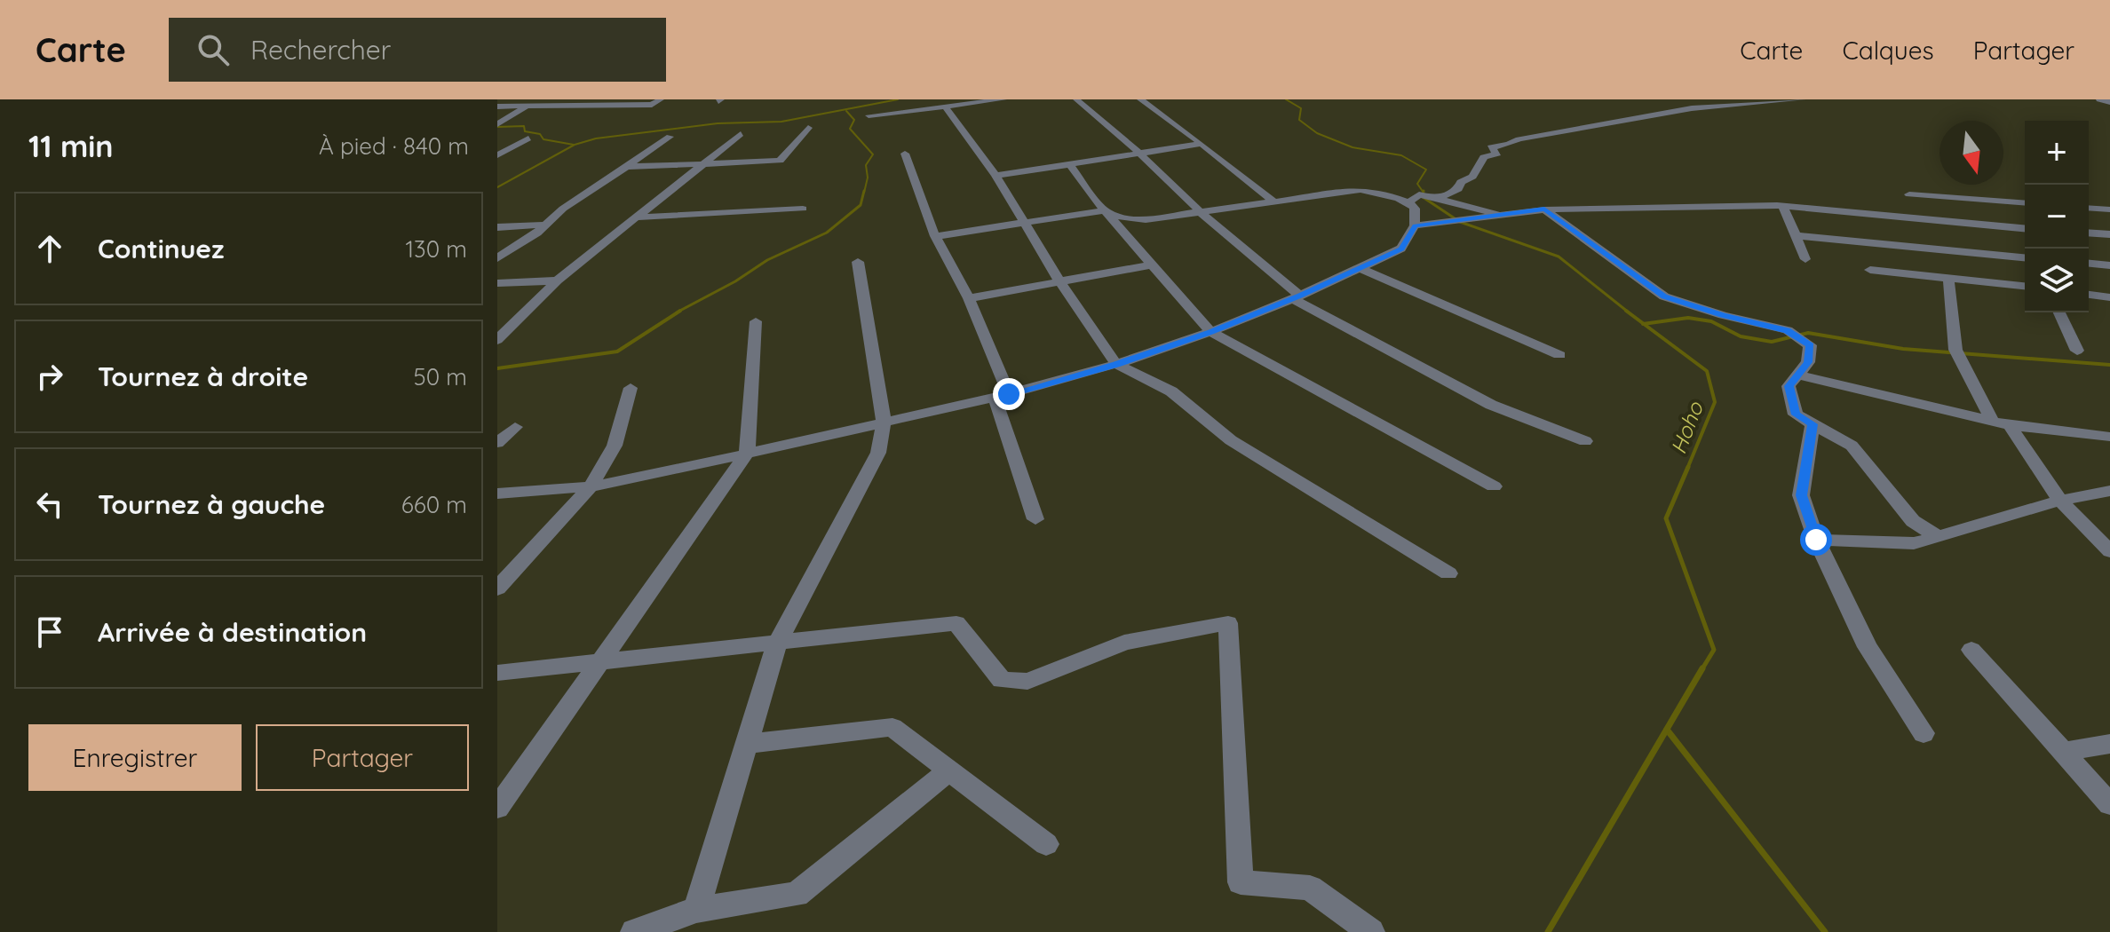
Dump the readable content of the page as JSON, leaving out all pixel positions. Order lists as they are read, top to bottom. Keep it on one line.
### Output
{"water":["Hoho"],"north":"bottom","page":{"header":"Carte","search":"Rechercher","nav":["Carte","Calques","Partager"],"heading":["11 min","À pied · 840 m"],"map_buttons":["+","−"],"list":[["Continuez","130 m"],["Tournez à droite","50 m"],["Tournez à gauche","660 m"],"Arrivée à destination"],"buttons":["Enregistrer","Partager"]}}
